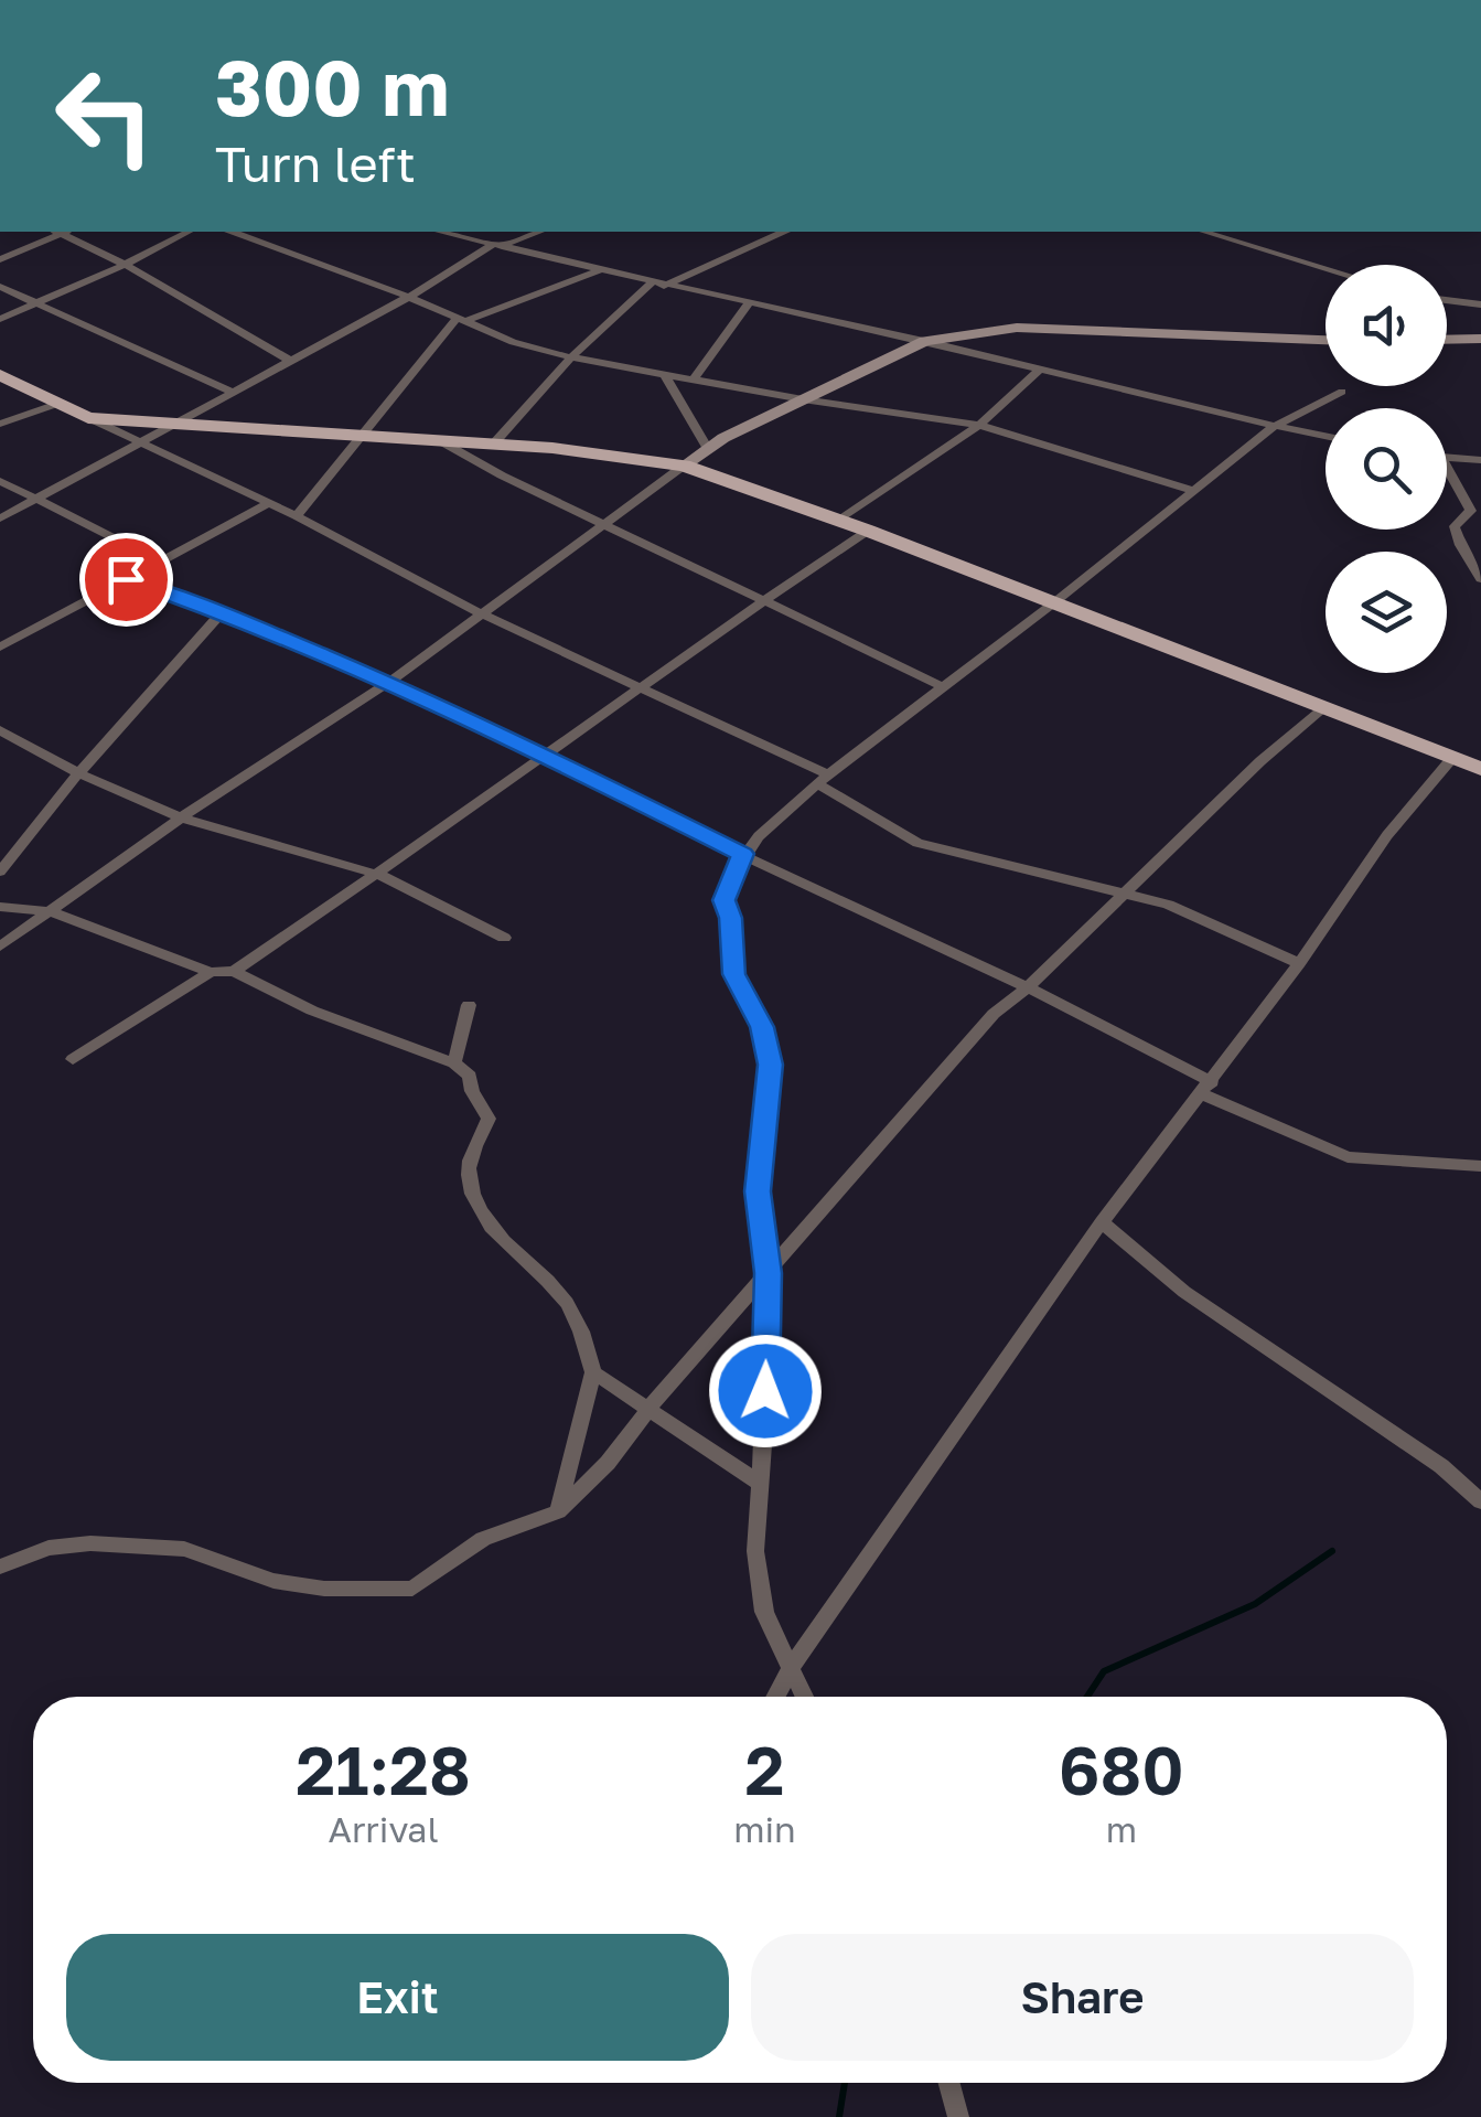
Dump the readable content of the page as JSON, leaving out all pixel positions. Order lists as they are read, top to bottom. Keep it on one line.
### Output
{"page":{"turn":["300 m","Turn left"],"eta":["21:28","Arrival","2","min","680","m"],"buttons":["Exit","Share"]}}
